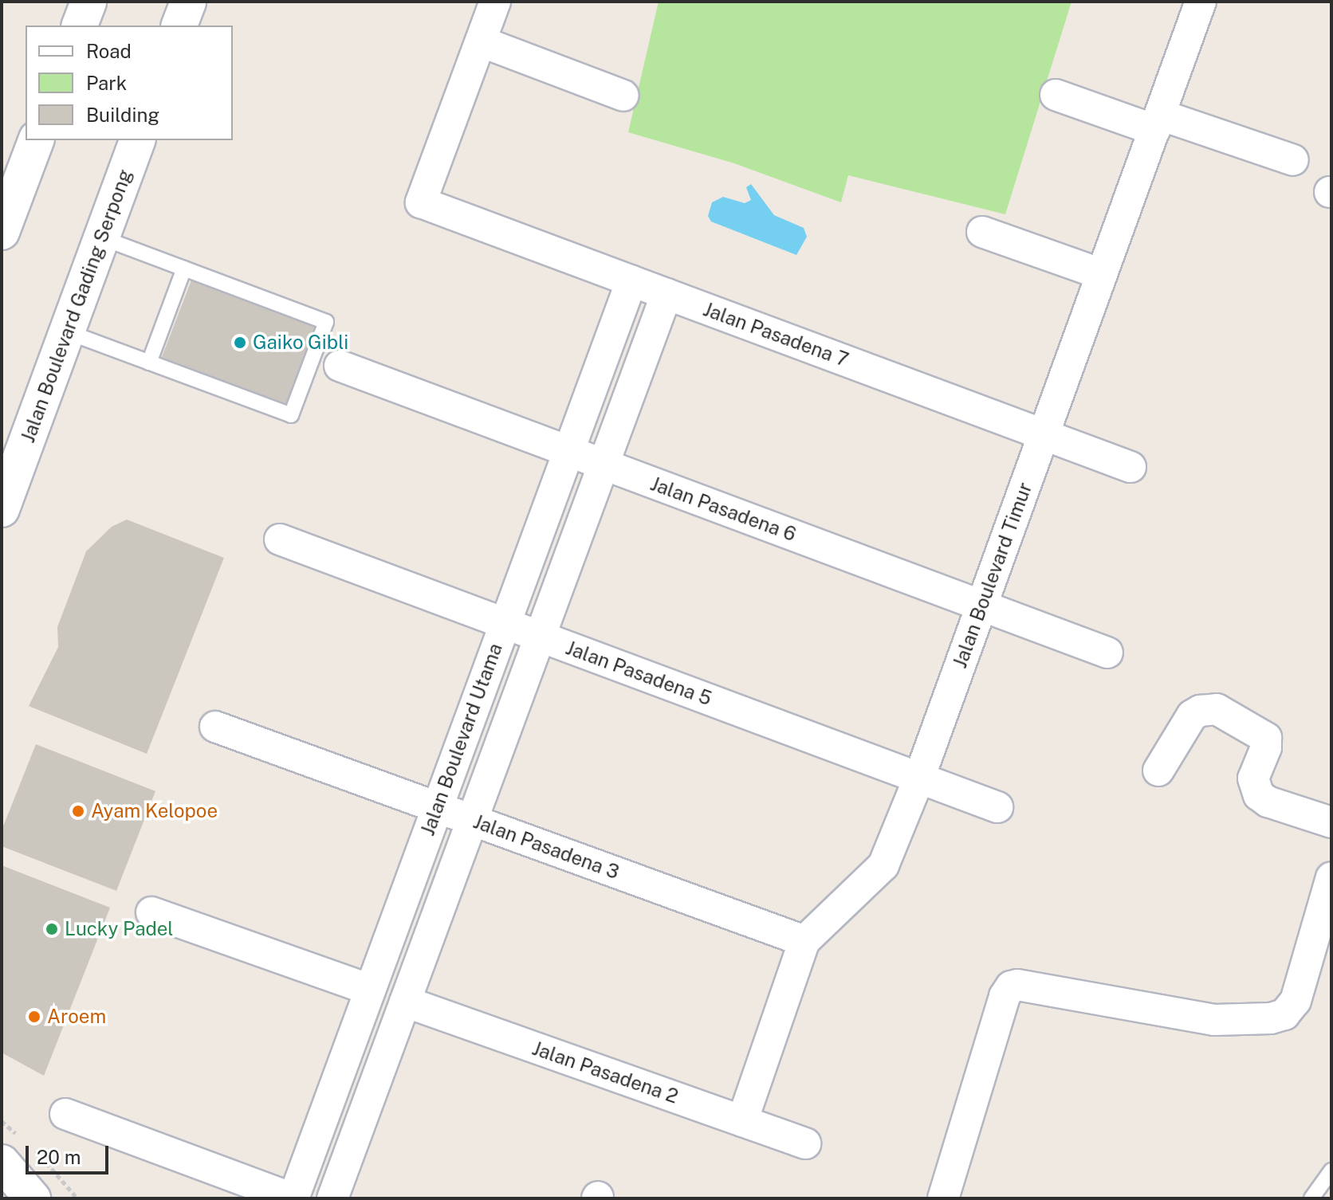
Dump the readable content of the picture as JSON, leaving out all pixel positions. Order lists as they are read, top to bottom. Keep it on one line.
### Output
{"streets":{"main road":["Jalan Boulevard Gading Serpong"],"street":["Jalan Pasadena 7","Jalan Pasadena 6","Jalan Boulevard Timur","Jalan Pasadena 5","Jalan Boulevard Utama","Jalan Pasadena 3","Jalan Pasadena 2"]},"crossings":[["Jalan Pasadena 7","Jalan Boulevard Timur"],["Jalan Pasadena 7","Jalan Boulevard Utama"],["Jalan Pasadena 6","Jalan Boulevard Timur"],["Jalan Pasadena 6","Jalan Boulevard Utama"],["Jalan Boulevard Timur","Jalan Pasadena 5"],["Jalan Boulevard Timur","Jalan Pasadena 3"],["Jalan Boulevard Timur","Jalan Pasadena 2"],["Jalan Pasadena 5","Jalan Boulevard Utama"],["Jalan Boulevard Utama","Jalan Pasadena 3"],["Jalan Boulevard Utama","Jalan Pasadena 2"]],"places":["Gaiko Gibli","Ayam Kelopoe","Lucky Padel","Aroem"],"legend":["Road","Park","Building"],"scale_bar":"20 m"}
